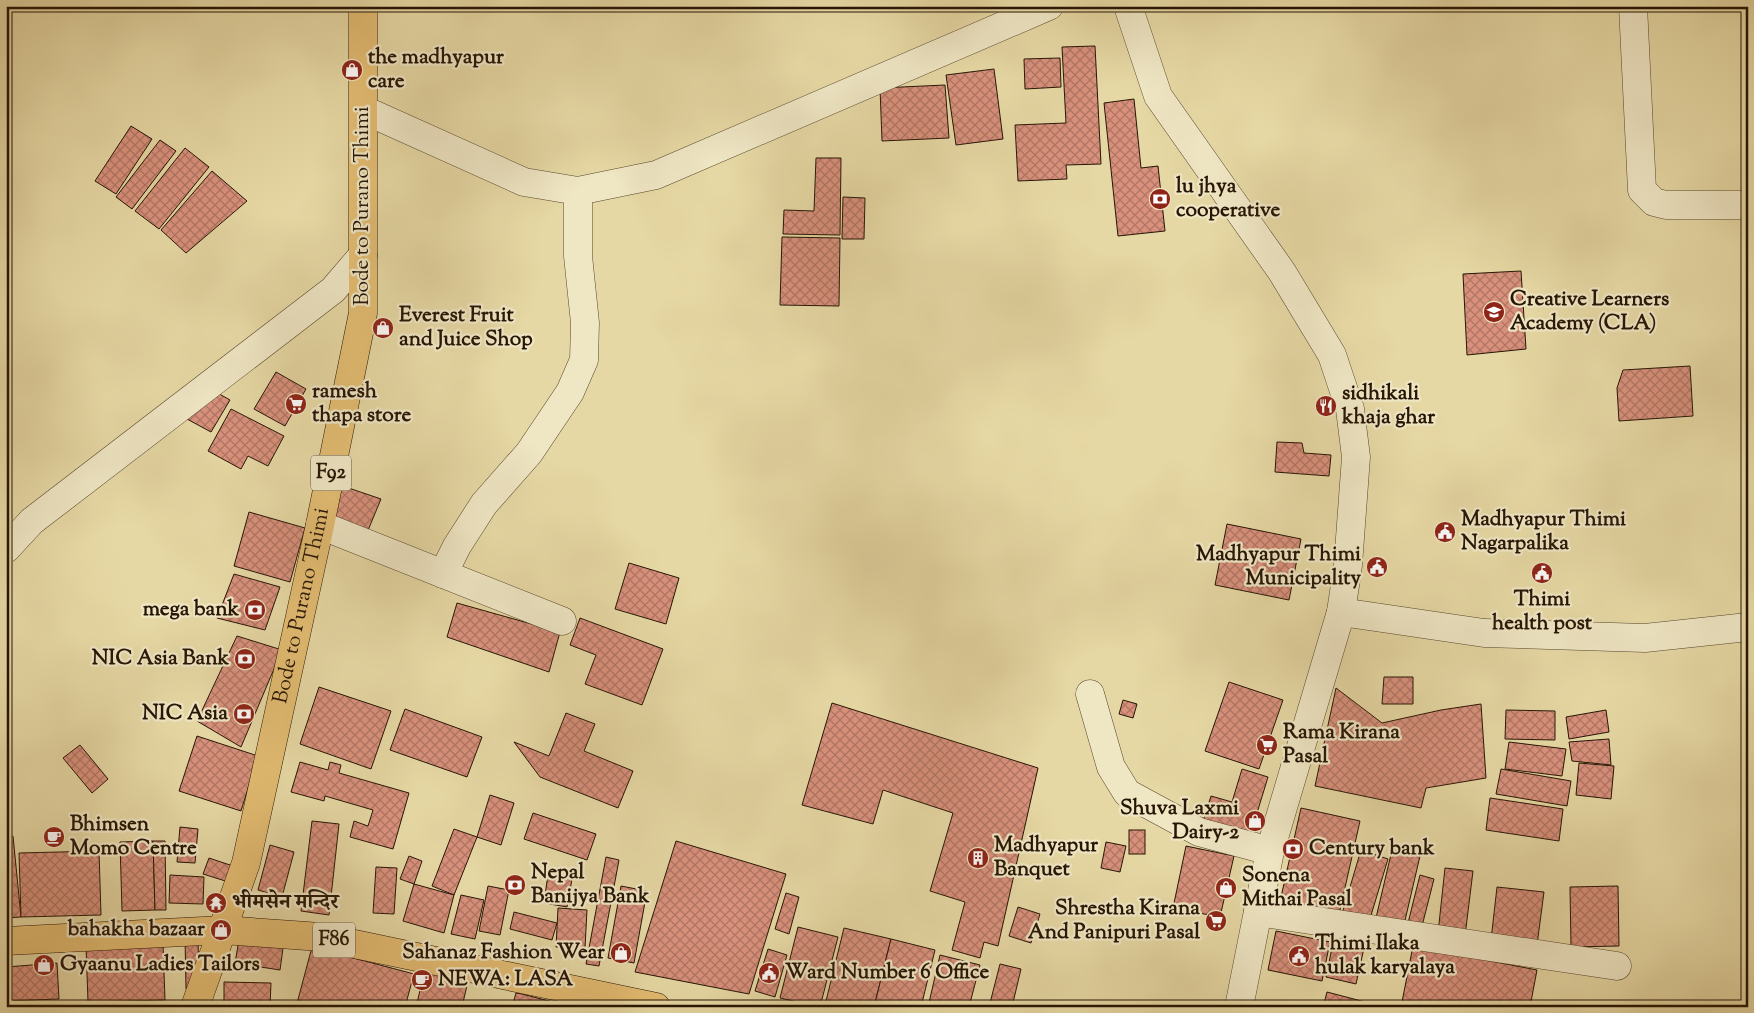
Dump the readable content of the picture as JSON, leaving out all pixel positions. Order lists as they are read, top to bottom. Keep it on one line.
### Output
{"streets":{"main road":["Bode to Purano Thimi","F92","F86"]},"crossings":[["Bode to Purano Thimi","F92"],["Bode to Purano Thimi","F86"],["F92","F86"]],"places":{"shop":["the madhyapur care","Everest Fruit and Juice Shop","Shuva Laxmi Dairy-2","Sonena Mithai Pasal","bahakha bazaar","Sahanaz Fashion Wear","Gyaanu Ladies Tailors"],"bank":["lu jhya cooperative","mega bank","NIC Asia Bank","NIC Asia","Century bank","Nepal Banijya Bank"],"school or university":["Creative Learners Academy (CLA)"],"supermarket":["ramesh thapa store","Rama Kirana Pasal","Shrestha Kirana And Panipuri Pasal"],"restaurant":["sidhikali khaja ghar"],"public building":["Madhyapur Thimi Nagarpalika","Madhyapur Thimi Municipality","Thimi health post","Thimi Ilaka hulak karyalaya","Ward Number 6 Office"],"cafe":["Bhimsen Momo Centre","NEWA: LASA"],"building":["Madhyapur Banquet"],"temple":["भीमसेन मन्दिर"]}}
